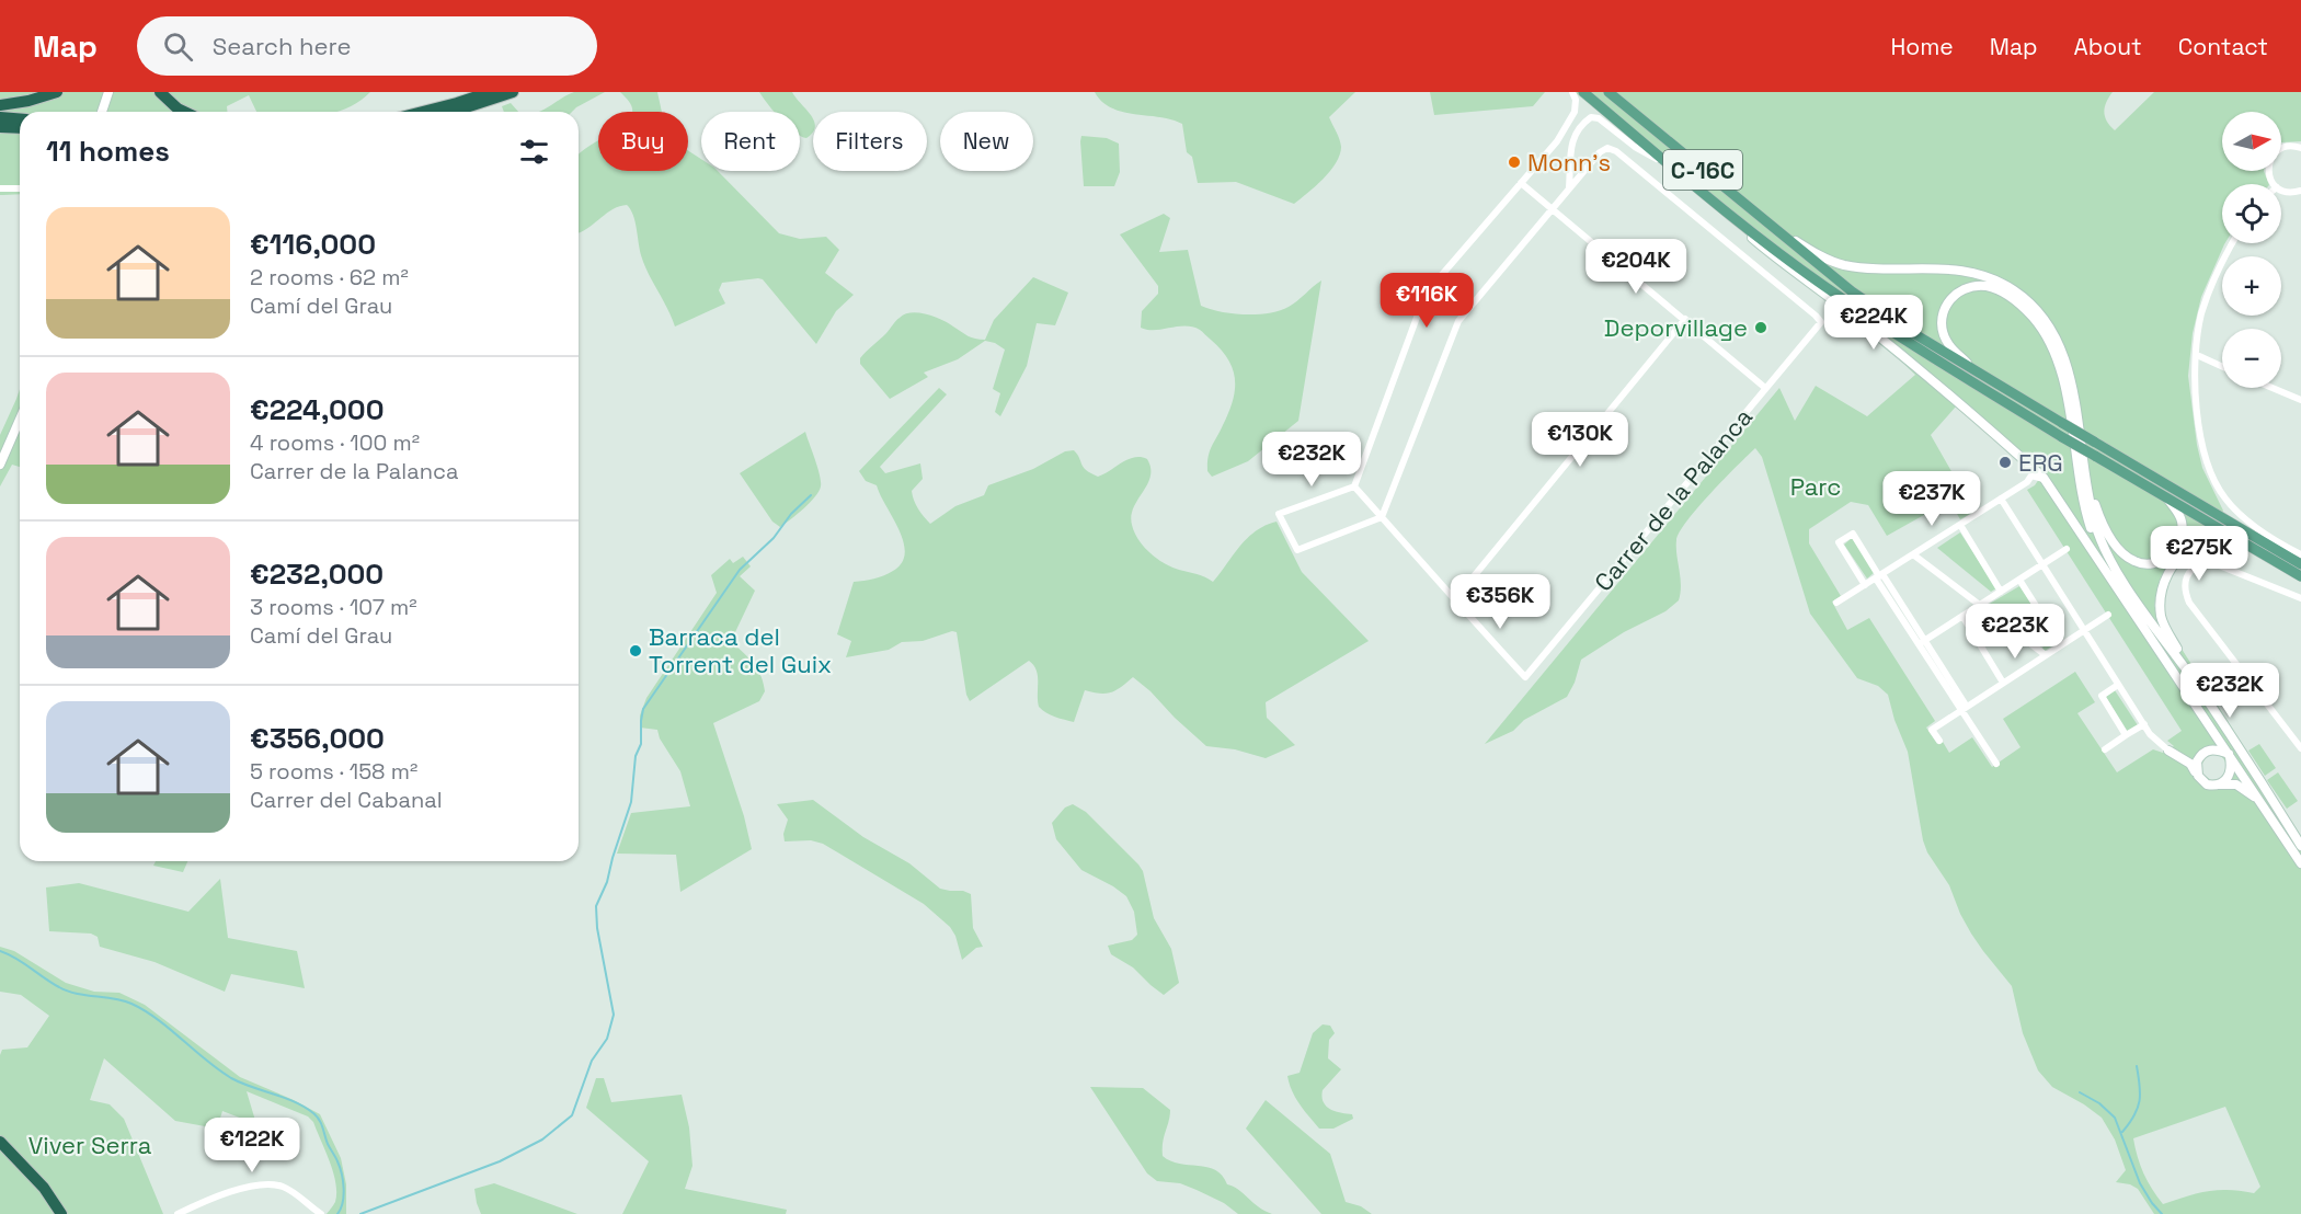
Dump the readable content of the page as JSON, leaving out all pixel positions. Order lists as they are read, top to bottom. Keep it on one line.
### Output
{"streets":{"main road":["C-16C"],"street":["Carrer de la Palanca"]},"parks":["Parc","Viver Serra"],"places":["Monn's","Deporvillage","ERG","Barraca del Torrent del Guix"],"north":"right","page":{"header":"Map","search":"Search here","nav":["Home","Map","About","Contact"],"map_buttons":["+","−"],"chip":["Buy","Rent","Filters","New"],"heading":"11 homes","list":[{"name":"€116,000","note":"2 rooms · 62 m² · Camí del Grau"},{"name":"€224,000","note":"4 rooms · 100 m² · Carrer de la Palanca"},{"name":"€232,000","note":"3 rooms · 107 m² · Camí del Grau"},{"name":"€356,000","note":"5 rooms · 158 m² · Carrer del Cabanal"}],"price":["€204K","€116K","€224K","€130K","€232K","€237K","€275K","€356K","€223K","€232K","€122K"]}}
